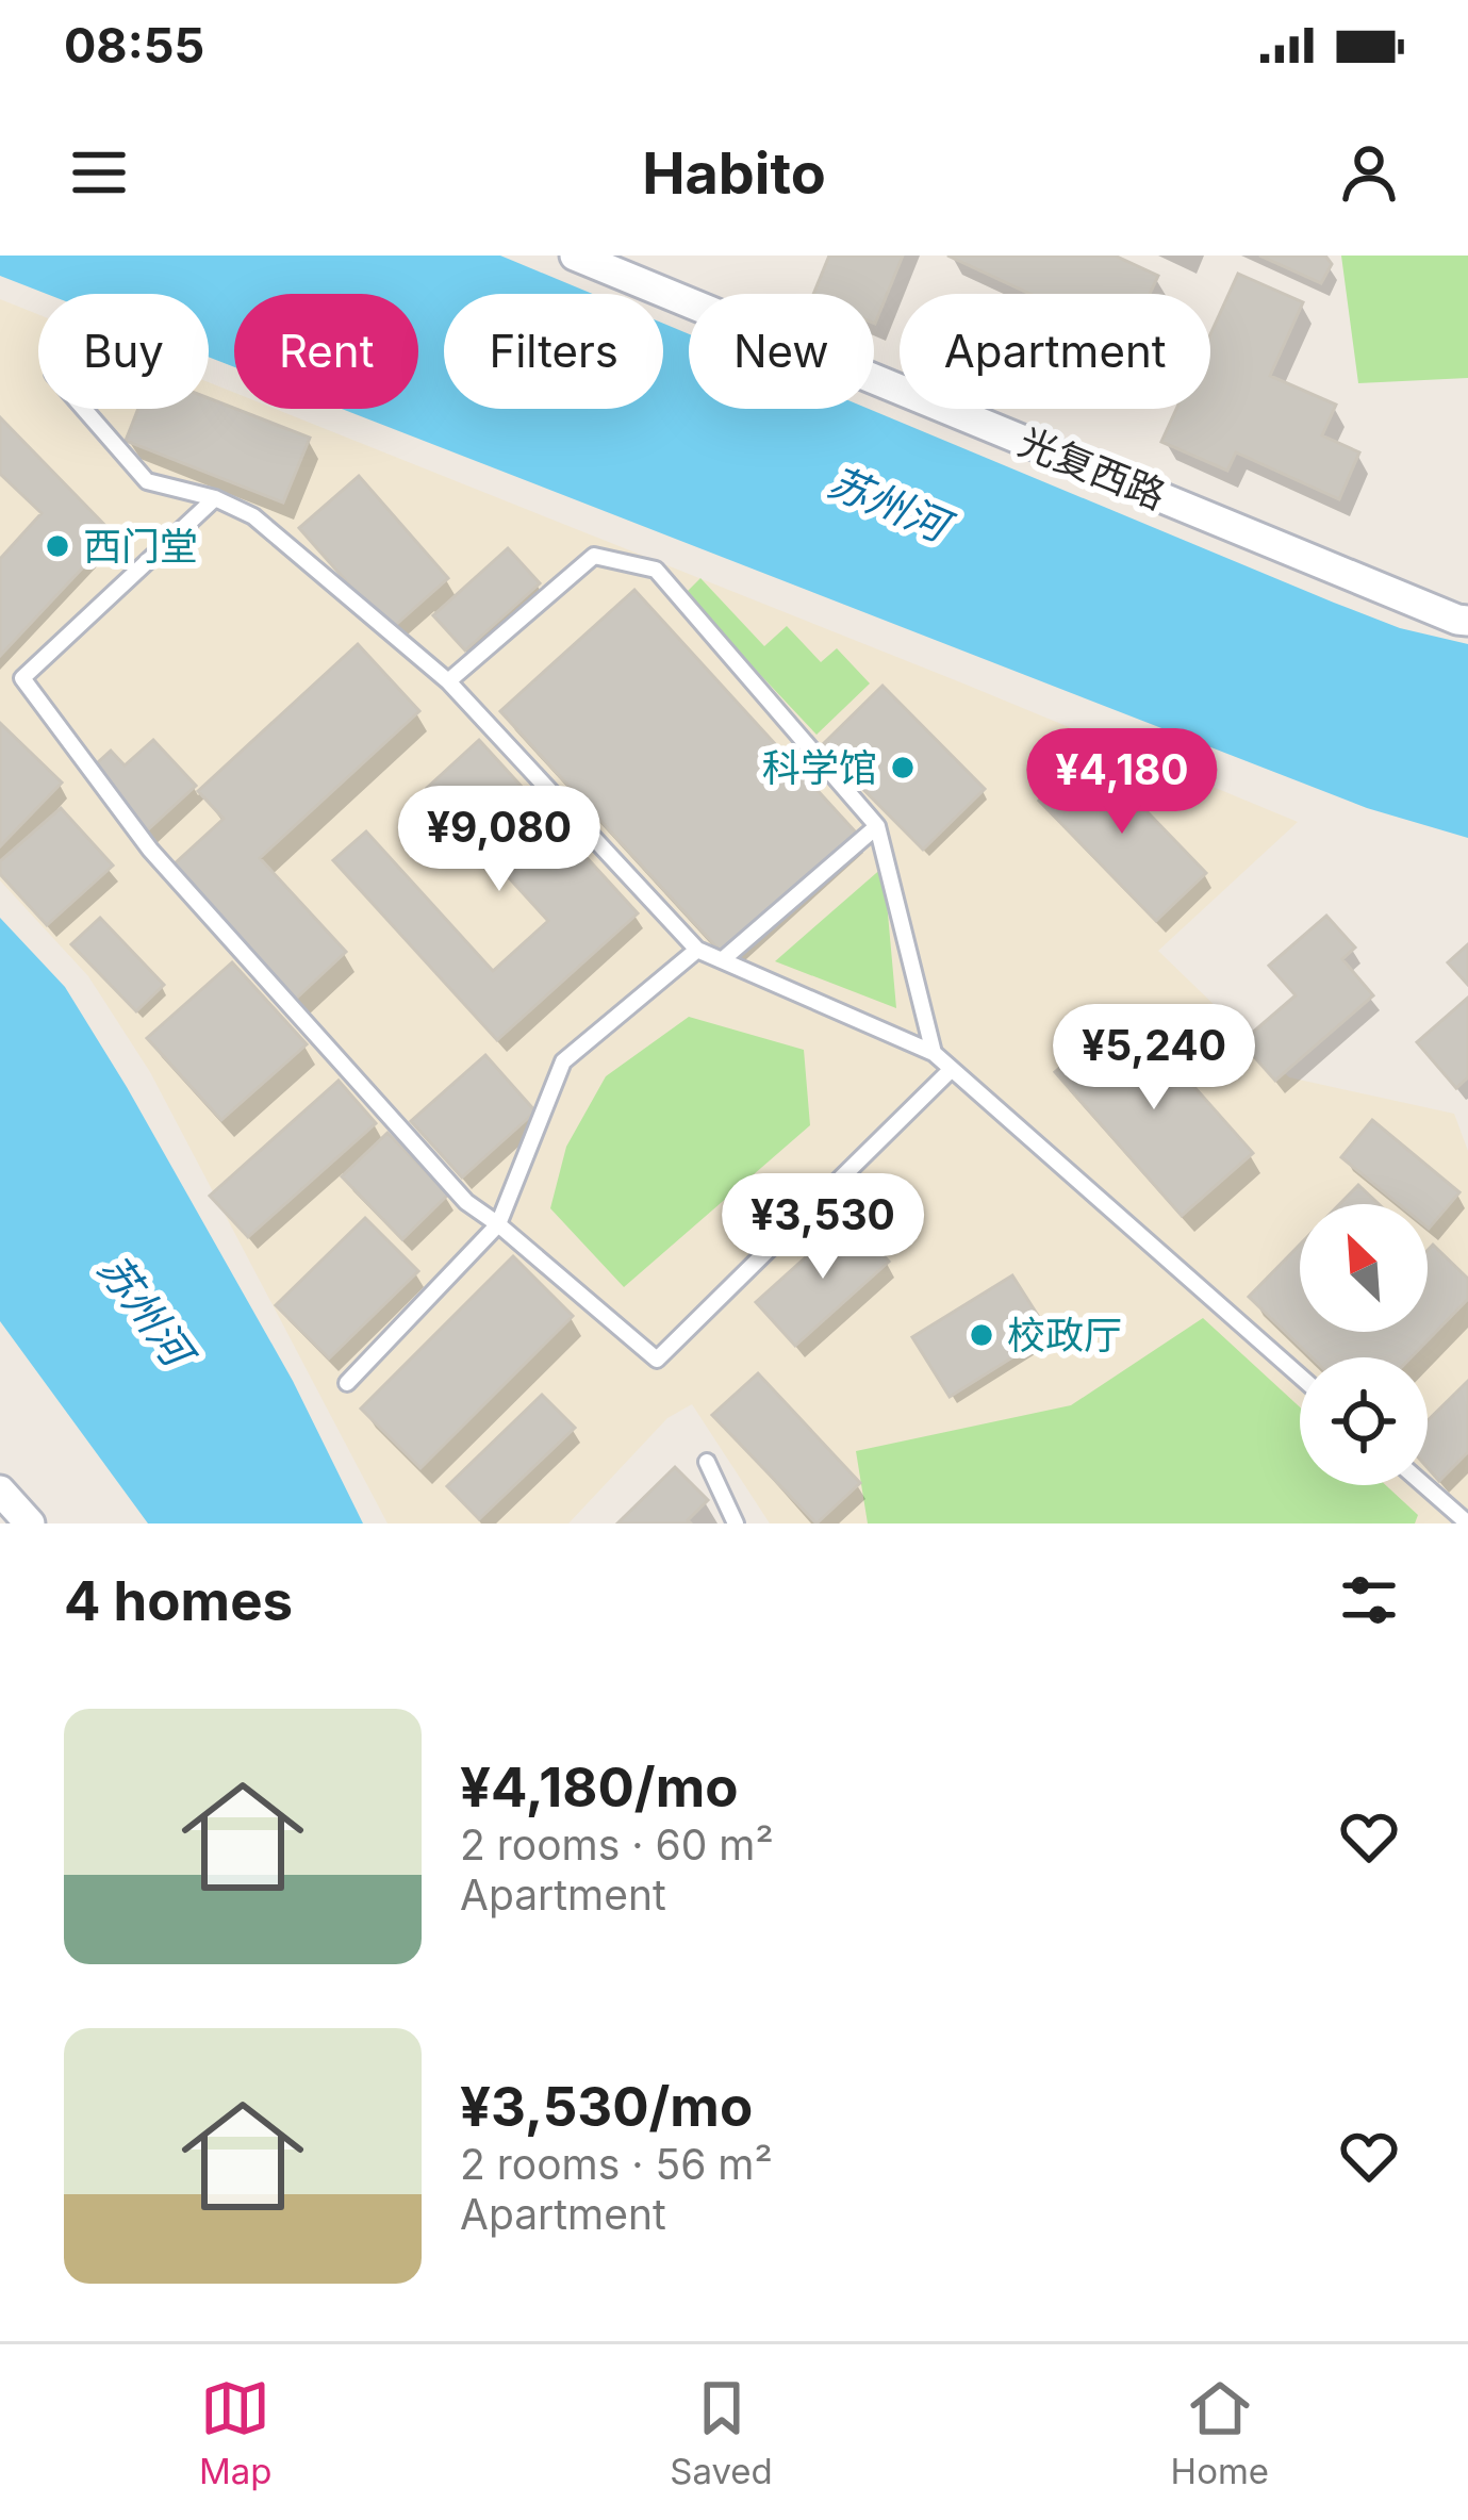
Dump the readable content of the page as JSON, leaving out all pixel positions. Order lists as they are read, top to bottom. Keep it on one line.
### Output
{"streets":{"street":["光复西路"]},"water":["苏州河"],"places":["西门堂","科学馆","校政厅"],"north":"top left","page":{"status":"08:55","header":"Habito","chip":["Buy","Rent","Filters","New","Apartment"],"price":["¥4,180","¥9,080","¥5,240","¥3,530"],"heading":"4 homes","list":[{"name":"¥4,180/mo","note":"2 rooms · 60 m² · Apartment"},{"name":"¥3,530/mo","note":"2 rooms · 56 m² · Apartment"}],"tabs":["Map","Saved","Home"]}}
